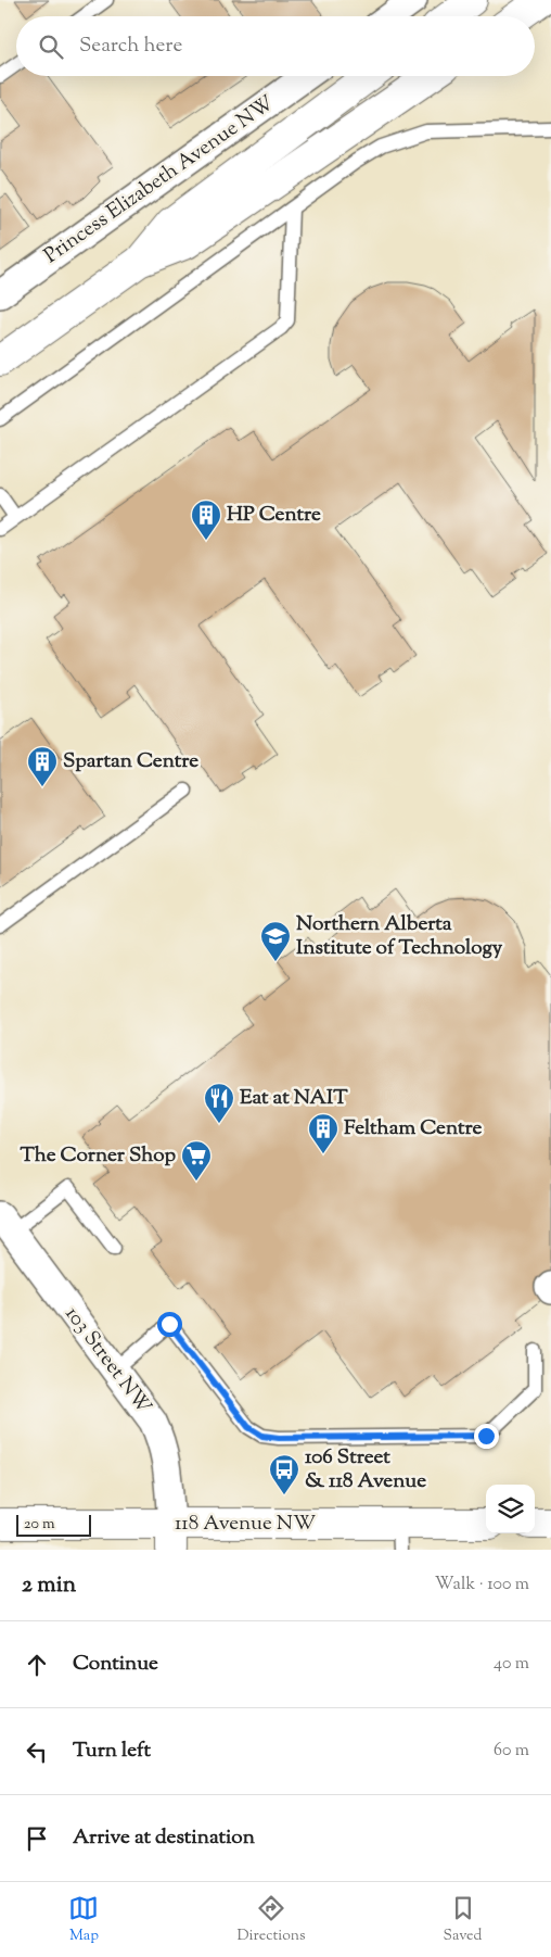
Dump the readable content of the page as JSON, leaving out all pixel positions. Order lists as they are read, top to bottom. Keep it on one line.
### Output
{"streets":{"main road":["Princess Elizabeth Avenue NW","118 Avenue NW"],"street":["103 Street NW"]},"crossings":[["103 Street NW","118 Avenue NW"]],"places":{"building":["HP Centre","Spartan Centre","Feltham Centre"],"school or university":["Northern Alberta Institute of Technology"],"restaurant":["Eat at NAIT"],"supermarket":["The Corner Shop"],"bus stop":["106 Street & 118 Avenue"]},"scale_bar":"20 m","page":{"search":"Search here","scale":"20 m","heading":["2 min","Walk · 100 m"],"list":[["Continue","40 m"],["Turn left","60 m"],"Arrive at destination"],"nav":["Map","Directions","Saved"]}}
